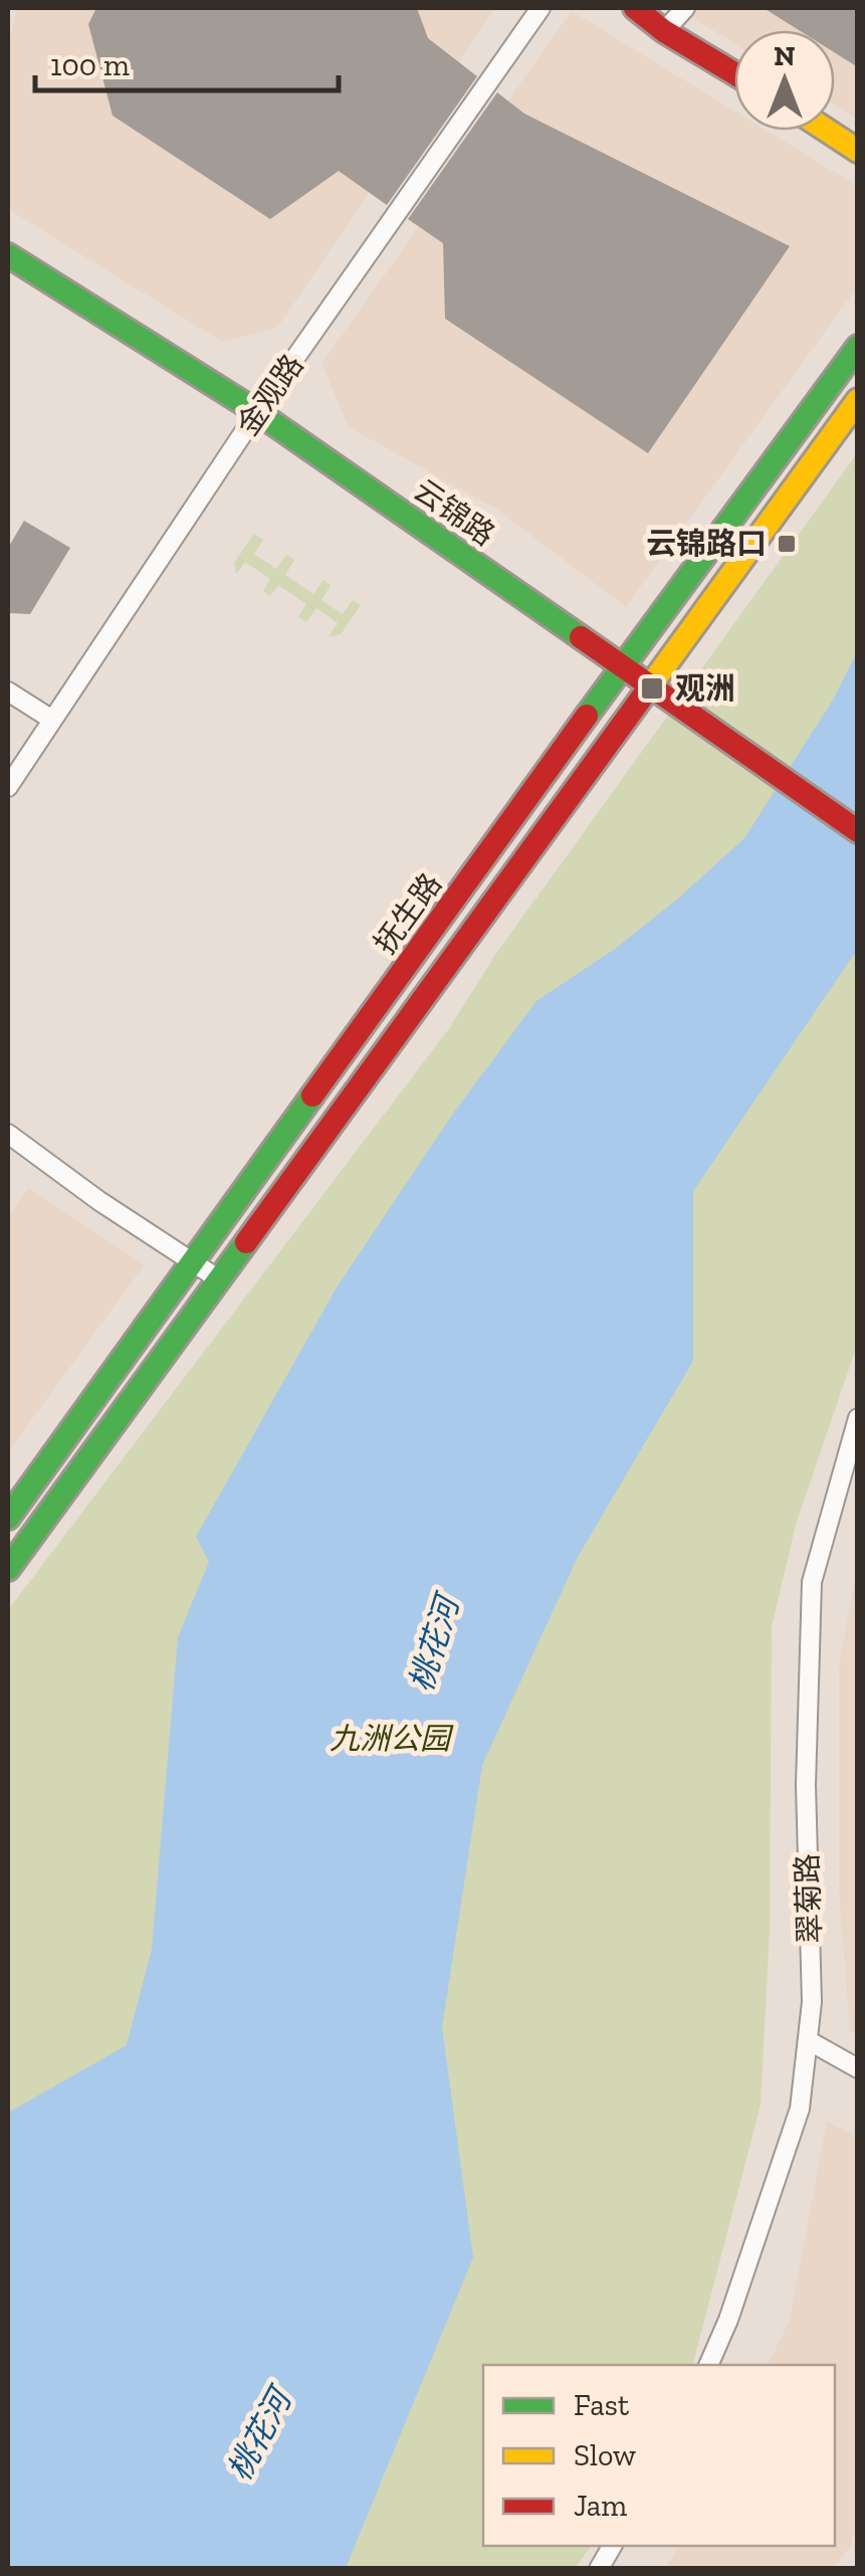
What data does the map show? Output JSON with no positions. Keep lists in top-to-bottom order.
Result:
{
  "streets": {
    "main road": ["云锦路", "抚生路"],
    "street": ["金观路", "翠菊路"]
  },
  "crossings": [
    ["金观路", "云锦路"],
    ["云锦路", "抚生路"]
  ],
  "water": ["桃花河"],
  "parks": ["九洲公园"],
  "places": {
    "transit": ["云锦路口", "观洲"]
  },
  "legend": ["Fast", "Slow", "Jam"],
  "scale_bar": "100 m",
  "north": "top"
}
